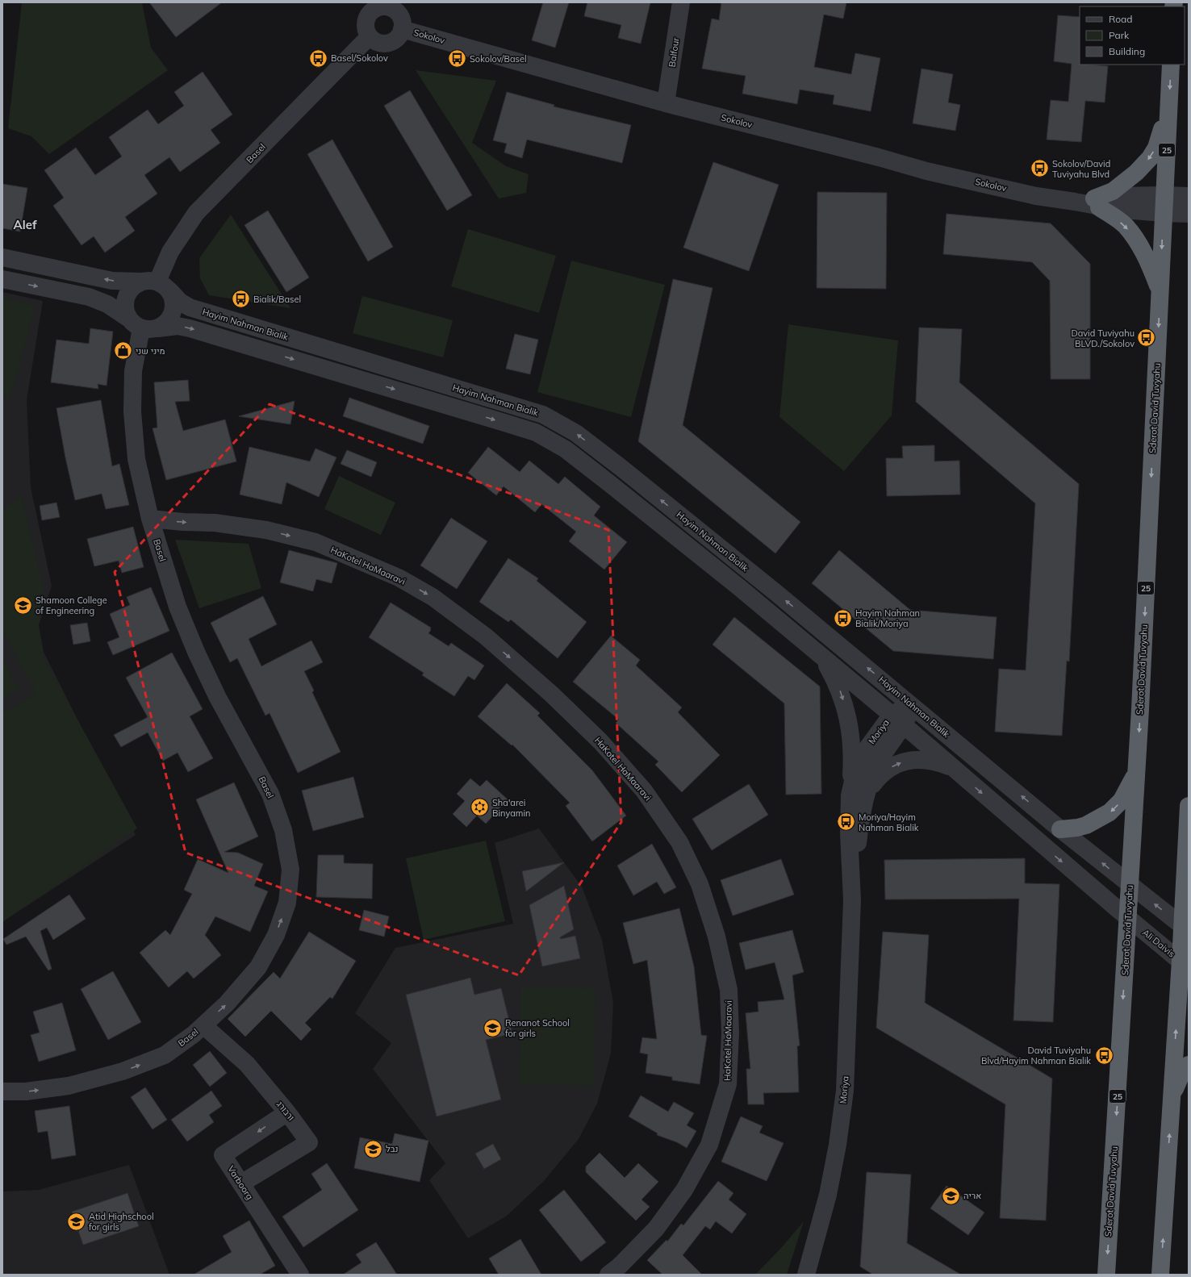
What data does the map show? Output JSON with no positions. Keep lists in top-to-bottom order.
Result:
{
  "streets": {
    "highway": ["25", "Sderot David Tuvyahu"],
    "street": [
      "Sokolov",
      "Balfour",
      "Basel",
      "Hayim Nahman Bialik",
      "HaKotel HaMaaravi",
      "Moriya",
      "Ali Daivis",
      "ורבורג",
      "Varboorg"
    ]
  },
  "crossings": [
    ["Sokolov", "Balfour"],
    ["Sokolov", "Basel"],
    ["Sokolov", "Sderot David Tuvyahu"],
    ["Basel", "Hayim Nahman Bialik"],
    ["Basel", "HaKotel HaMaaravi"],
    ["Basel", "ורבורג"],
    ["Hayim Nahman Bialik", "Sderot David Tuvyahu"],
    ["Hayim Nahman Bialik", "Moriya"],
    ["Sderot David Tuvyahu", "Ali Daivis"],
    ["ורבורג", "Varboorg"]
  ],
  "districts": ["Alef"],
  "places": {
    "bus stop": [
      "Basel/Sokolov",
      "Sokolov/Basel",
      "Sokolov/David Tuviyahu Blvd",
      "Bialik/Basel",
      "David Tuviyahu BLVD./Sokolov",
      "Hayim Nahman Bialik/Moriya",
      "Moriya/Hayim Nahman Bialik",
      "David Tuviyahu Blvd/Hayim Nahman Bialik"
    ],
    "shop": ["מיני שני"],
    "school or university": [
      "Shamoon College of Engineering",
      "Renanot School for girls",
      "נבל",
      "אריה",
      "Atid Highschool for girls"
    ],
    "synagogue": ["Sha'arei Binyamin"]
  },
  "legend": ["Road", "Park", "Building"]
}
